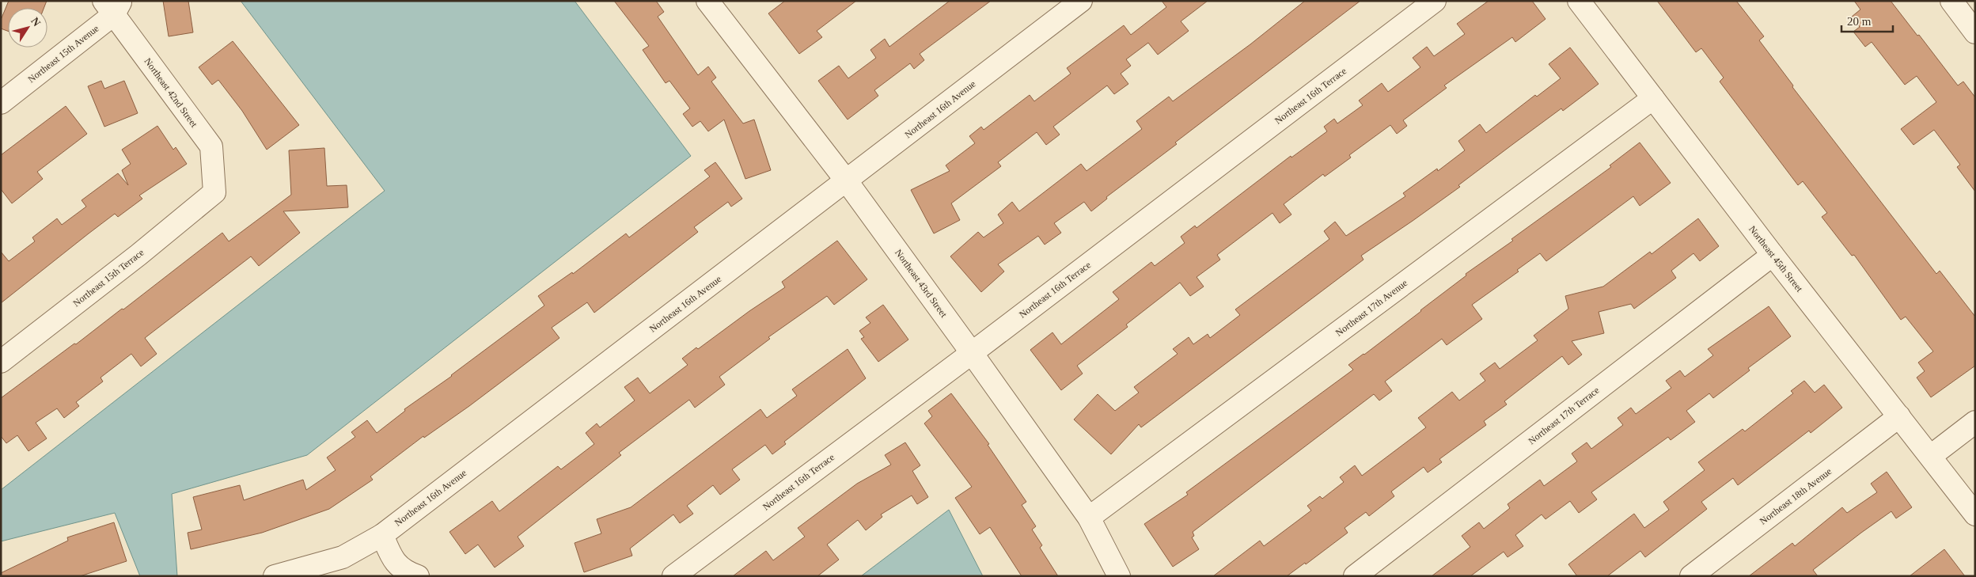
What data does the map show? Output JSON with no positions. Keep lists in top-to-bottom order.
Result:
{
  "streets": {
    "street": [
      "Northeast 15th Avenue",
      "Northeast 42nd Street",
      "Northeast 16th Terrace",
      "Northeast 16th Avenue",
      "Northeast 45th Street",
      "Northeast 15th Terrace",
      "Northeast 43rd Street",
      "Northeast 17th Avenue",
      "Northeast 17th Terrace",
      "Northeast 18th Avenue"
    ]
  },
  "crossings": [
    ["Northeast 15th Avenue", "Northeast 42nd Street"],
    ["Northeast 42nd Street", "Northeast 15th Terrace"],
    ["Northeast 16th Terrace", "Northeast 43rd Street"],
    ["Northeast 16th Avenue", "Northeast 43rd Street"],
    ["Northeast 45th Street", "Northeast 17th Avenue"],
    ["Northeast 45th Street", "Northeast 17th Terrace"],
    ["Northeast 45th Street", "Northeast 18th Avenue"],
    ["Northeast 43rd Street", "Northeast 17th Avenue"]
  ],
  "scale_bar": "20 m",
  "north": "top right"
}
